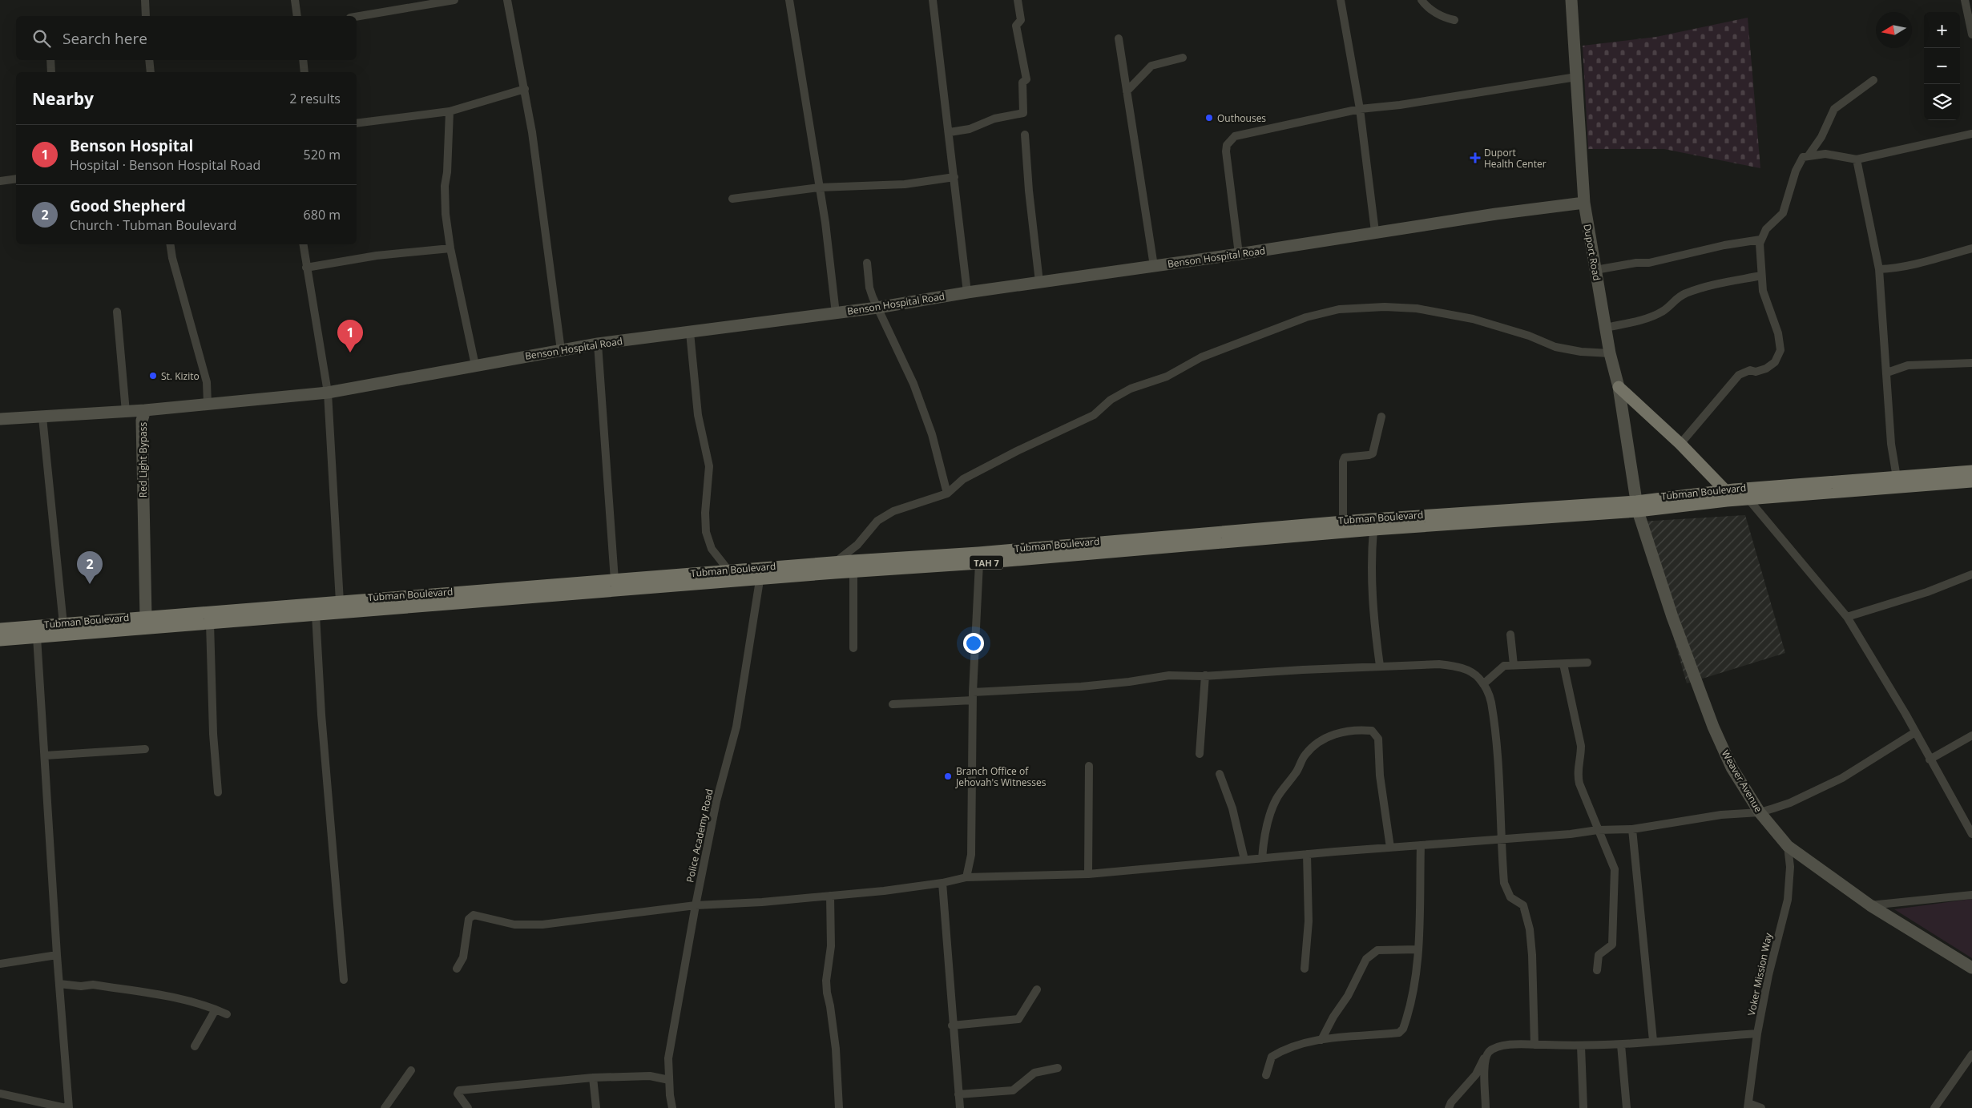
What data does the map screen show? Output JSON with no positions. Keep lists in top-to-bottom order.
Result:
{
  "streets": {
    "highway": ["Tubman Boulevard", "TAH 7"],
    "street": [
      "Duport Road",
      "Benson Hospital Road",
      "Red Light Bypass",
      "Weaver Avenue",
      "Police Academy Road",
      "Voker Mission Way"
    ]
  },
  "crossings": [
    ["Duport Road", "Benson Hospital Road"],
    ["Duport Road", "Tubman Boulevard"],
    ["Duport Road", "Weaver Avenue"],
    ["Benson Hospital Road", "Red Light Bypass"],
    ["Red Light Bypass", "Tubman Boulevard"],
    ["Tubman Boulevard", "Weaver Avenue"],
    ["Tubman Boulevard", "Police Academy Road"],
    ["Weaver Avenue", "Voker Mission Way"]
  ],
  "places": {
    "other": ["Outhouses", "St. Kizito", "Branch Office of Jehovah's Witnesses"],
    "health": ["Duport Health Center"]
  },
  "north": "left",
  "page": {
    "map_buttons": ["+", "−"],
    "search": "Search here",
    "heading": ["Nearby", "2 results"],
    "list": [
      {
        "mark": "1",
        "name": "Benson Hospital",
        "note": "Hospital · Benson Hospital Road",
        "value": "520 m"
      },
      {
        "mark": "2",
        "name": "Good Shepherd",
        "note": "Church · Tubman Boulevard",
        "value": "680 m"
      }
    ],
    "pins": ["1", "2"]
  }
}
